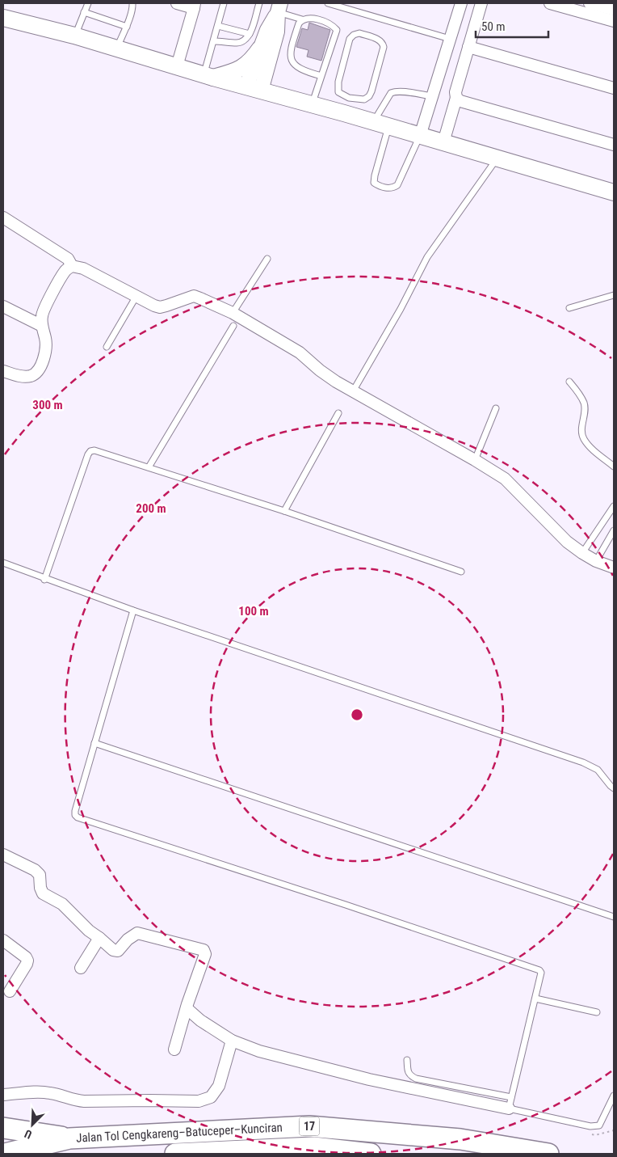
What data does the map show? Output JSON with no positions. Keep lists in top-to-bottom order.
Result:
{
  "streets": {
    "highway": ["17", "Jalan Tol Cengkareng–Batuceper–Kunciran"]
  },
  "scale_bar": "50 m",
  "north": "bottom left",
  "rings": ["300 m", "200 m", "100 m"]
}
